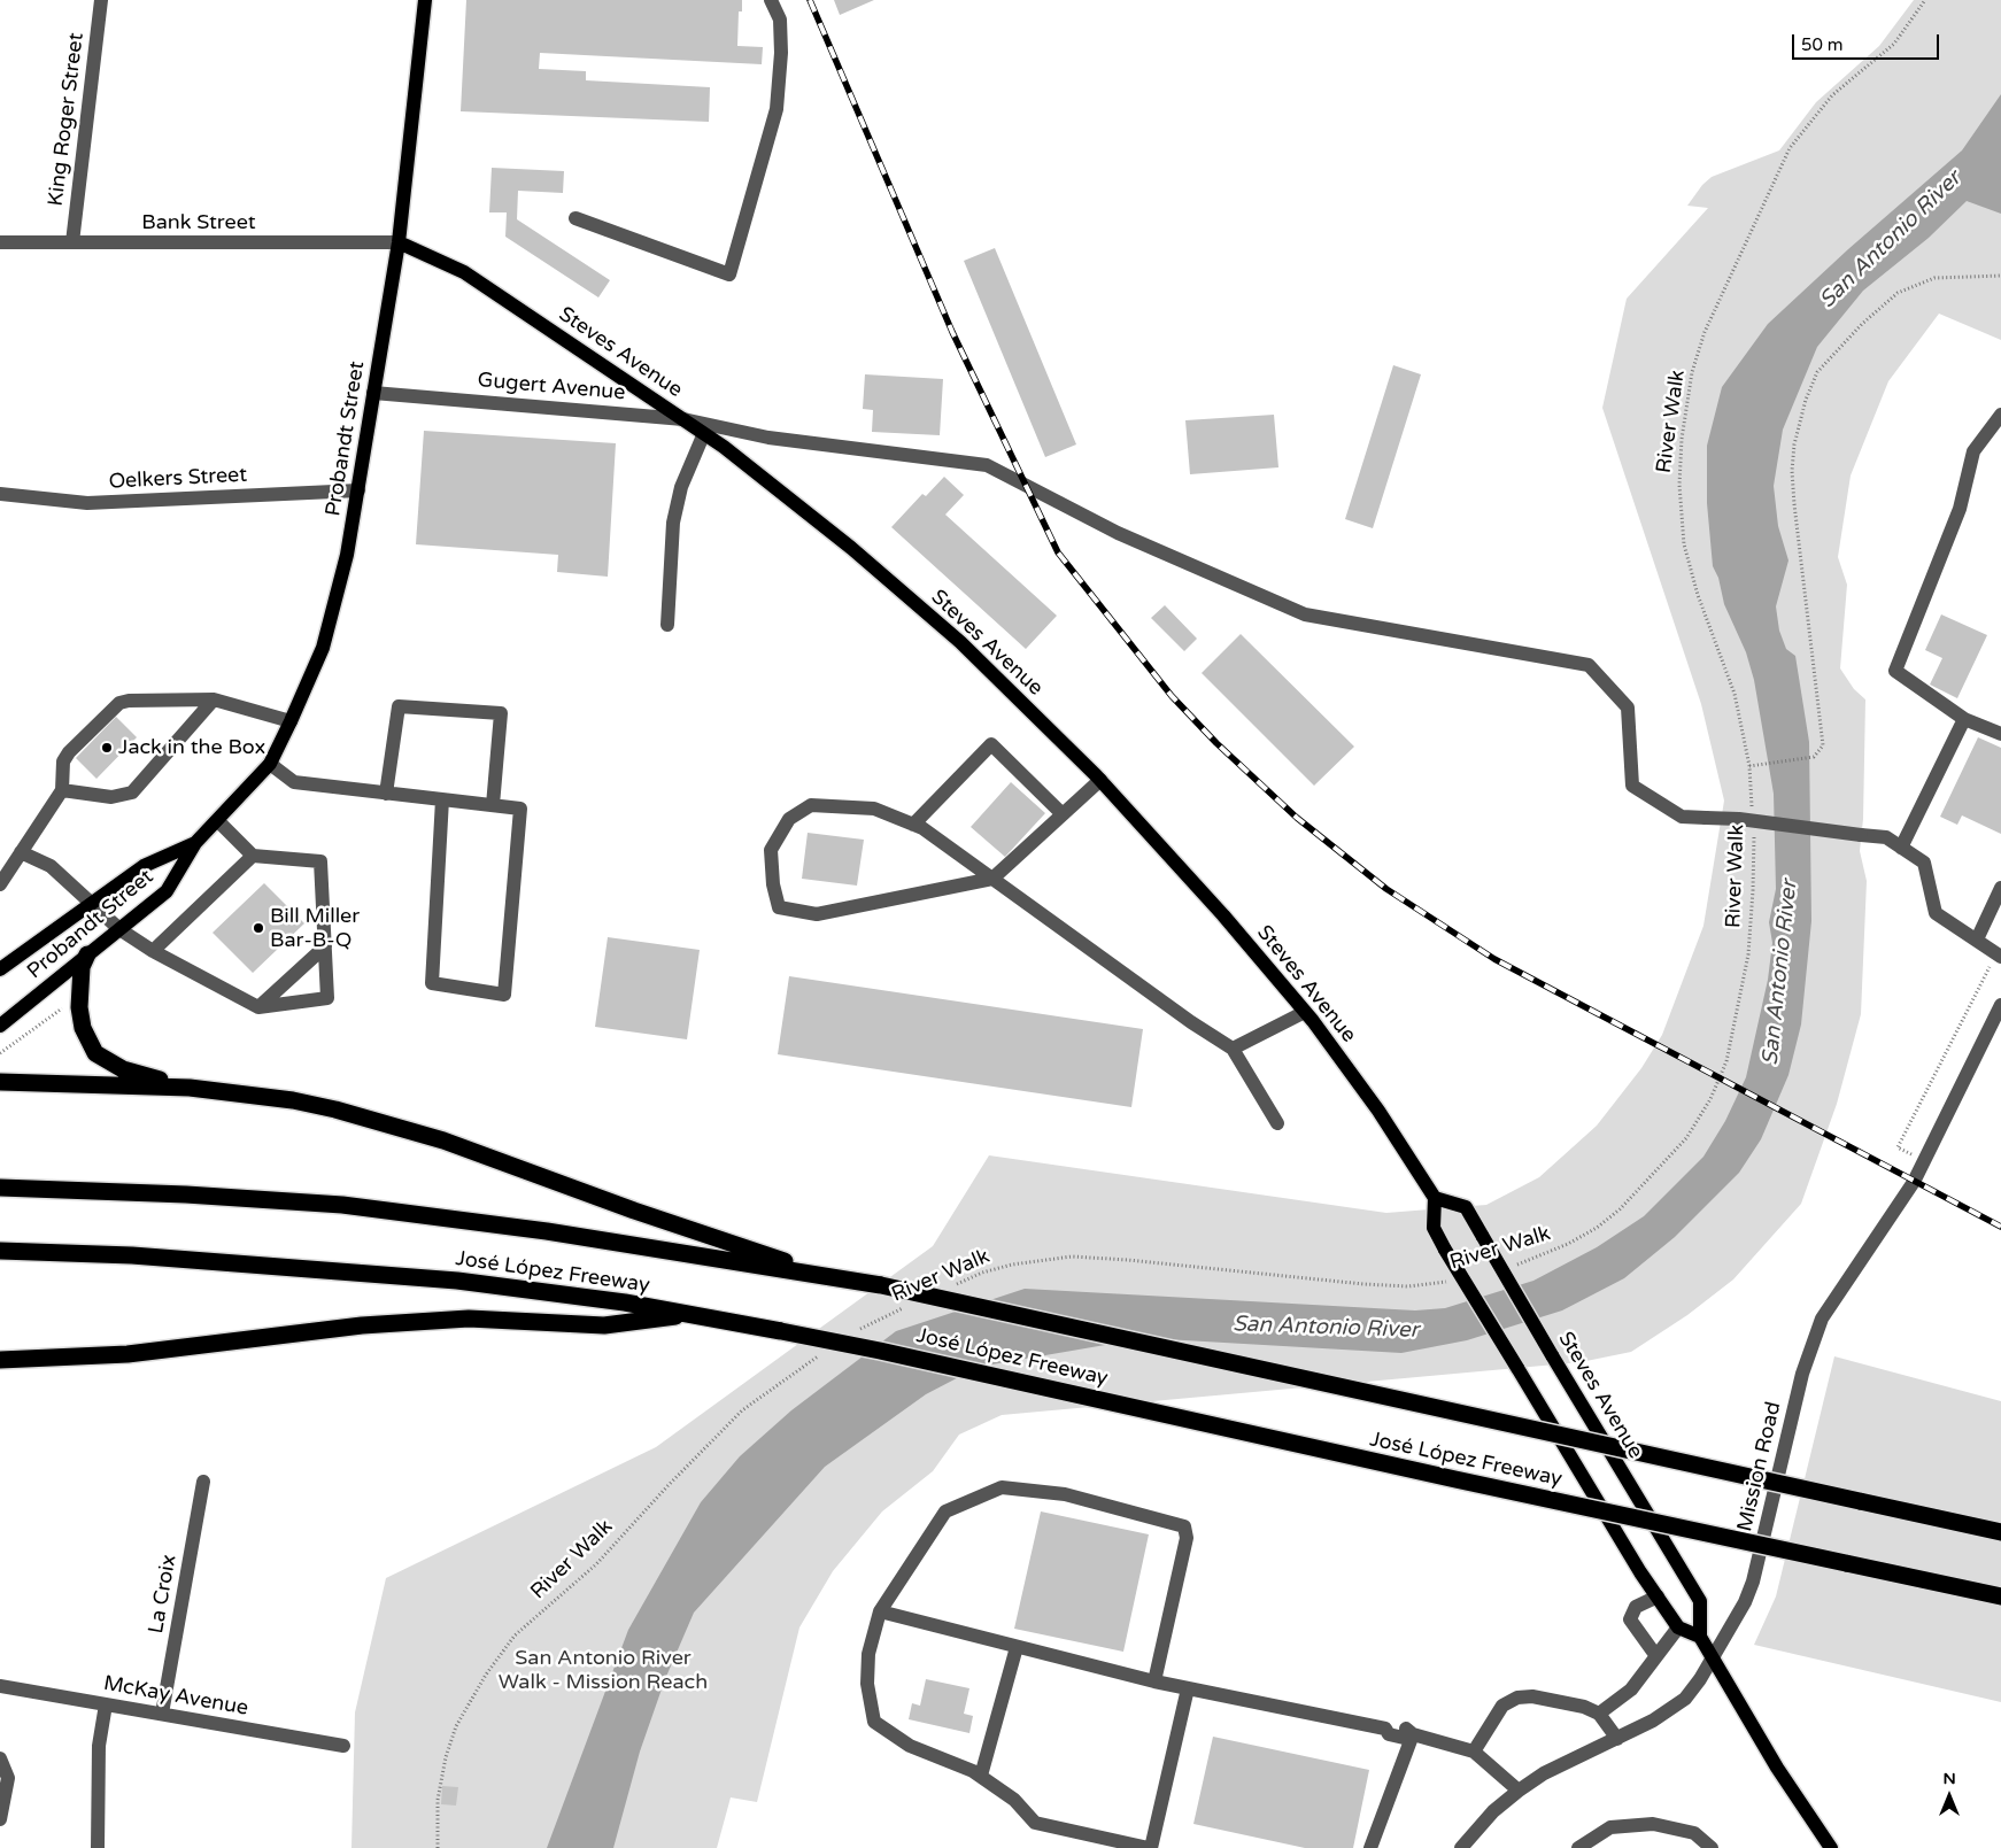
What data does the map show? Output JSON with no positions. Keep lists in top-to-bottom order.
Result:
{
  "streets": {
    "highway": ["José López Freeway"],
    "main road": ["Steves Avenue", "Probandt Street"],
    "street": [
      "King Roger Street",
      "Bank Street",
      "Gugert Avenue",
      "Oelkers Street",
      "Mission Road",
      "La Croix",
      "McKay Avenue"
    ],
    "path": ["River Walk"]
  },
  "crossings": [
    ["King Roger Street", "Bank Street"],
    ["Bank Street", "Steves Avenue"],
    ["Bank Street", "Probandt Street"],
    ["Steves Avenue", "Gugert Avenue"],
    ["Steves Avenue", "Probandt Street"],
    ["Gugert Avenue", "Probandt Street"],
    ["Probandt Street", "Oelkers Street"],
    ["La Croix", "McKay Avenue"]
  ],
  "water": ["San Antonio River"],
  "parks": ["San Antonio River Walk - Mission Reach"],
  "places": ["Jack in the Box", "Bill Miller Bar-B-Q"],
  "scale_bar": "50 m",
  "north": "top"
}
